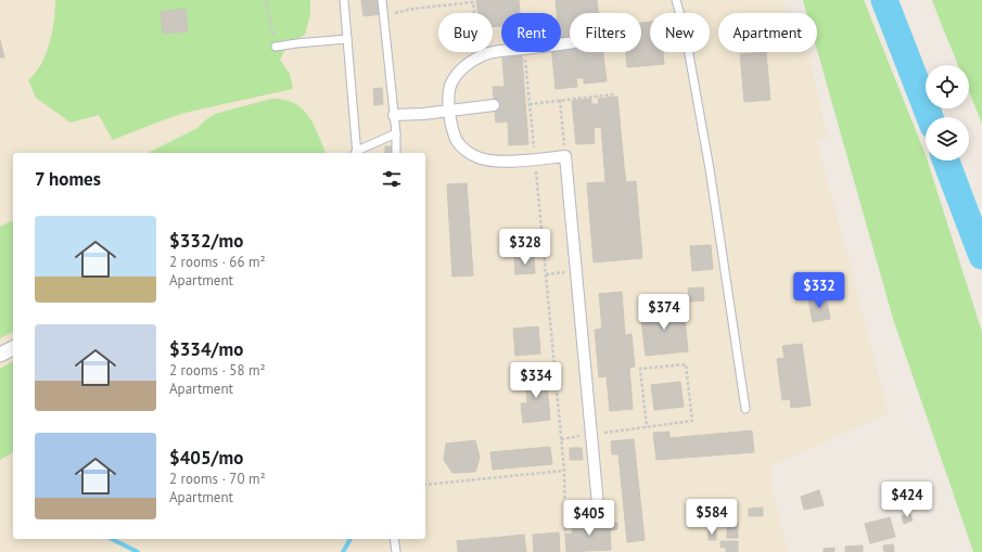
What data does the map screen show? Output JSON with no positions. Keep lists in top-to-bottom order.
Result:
{
  "page": {
    "chip": [
      "Buy",
      "Rent",
      "Filters",
      "New",
      "Apartment"
    ],
    "heading": "7 homes",
    "list": [
      {
        "name": "$332/mo",
        "note": "2 rooms · 66 m² · Apartment"
      },
      {
        "name": "$334/mo",
        "note": "2 rooms · 58 m² · Apartment"
      },
      {
        "name": "$405/mo",
        "note": "2 rooms · 70 m² · Apartment"
      }
    ],
    "price": [
      "$328",
      "$332",
      "$374",
      "$334",
      "$424",
      "$584",
      "$405"
    ]
  }
}
